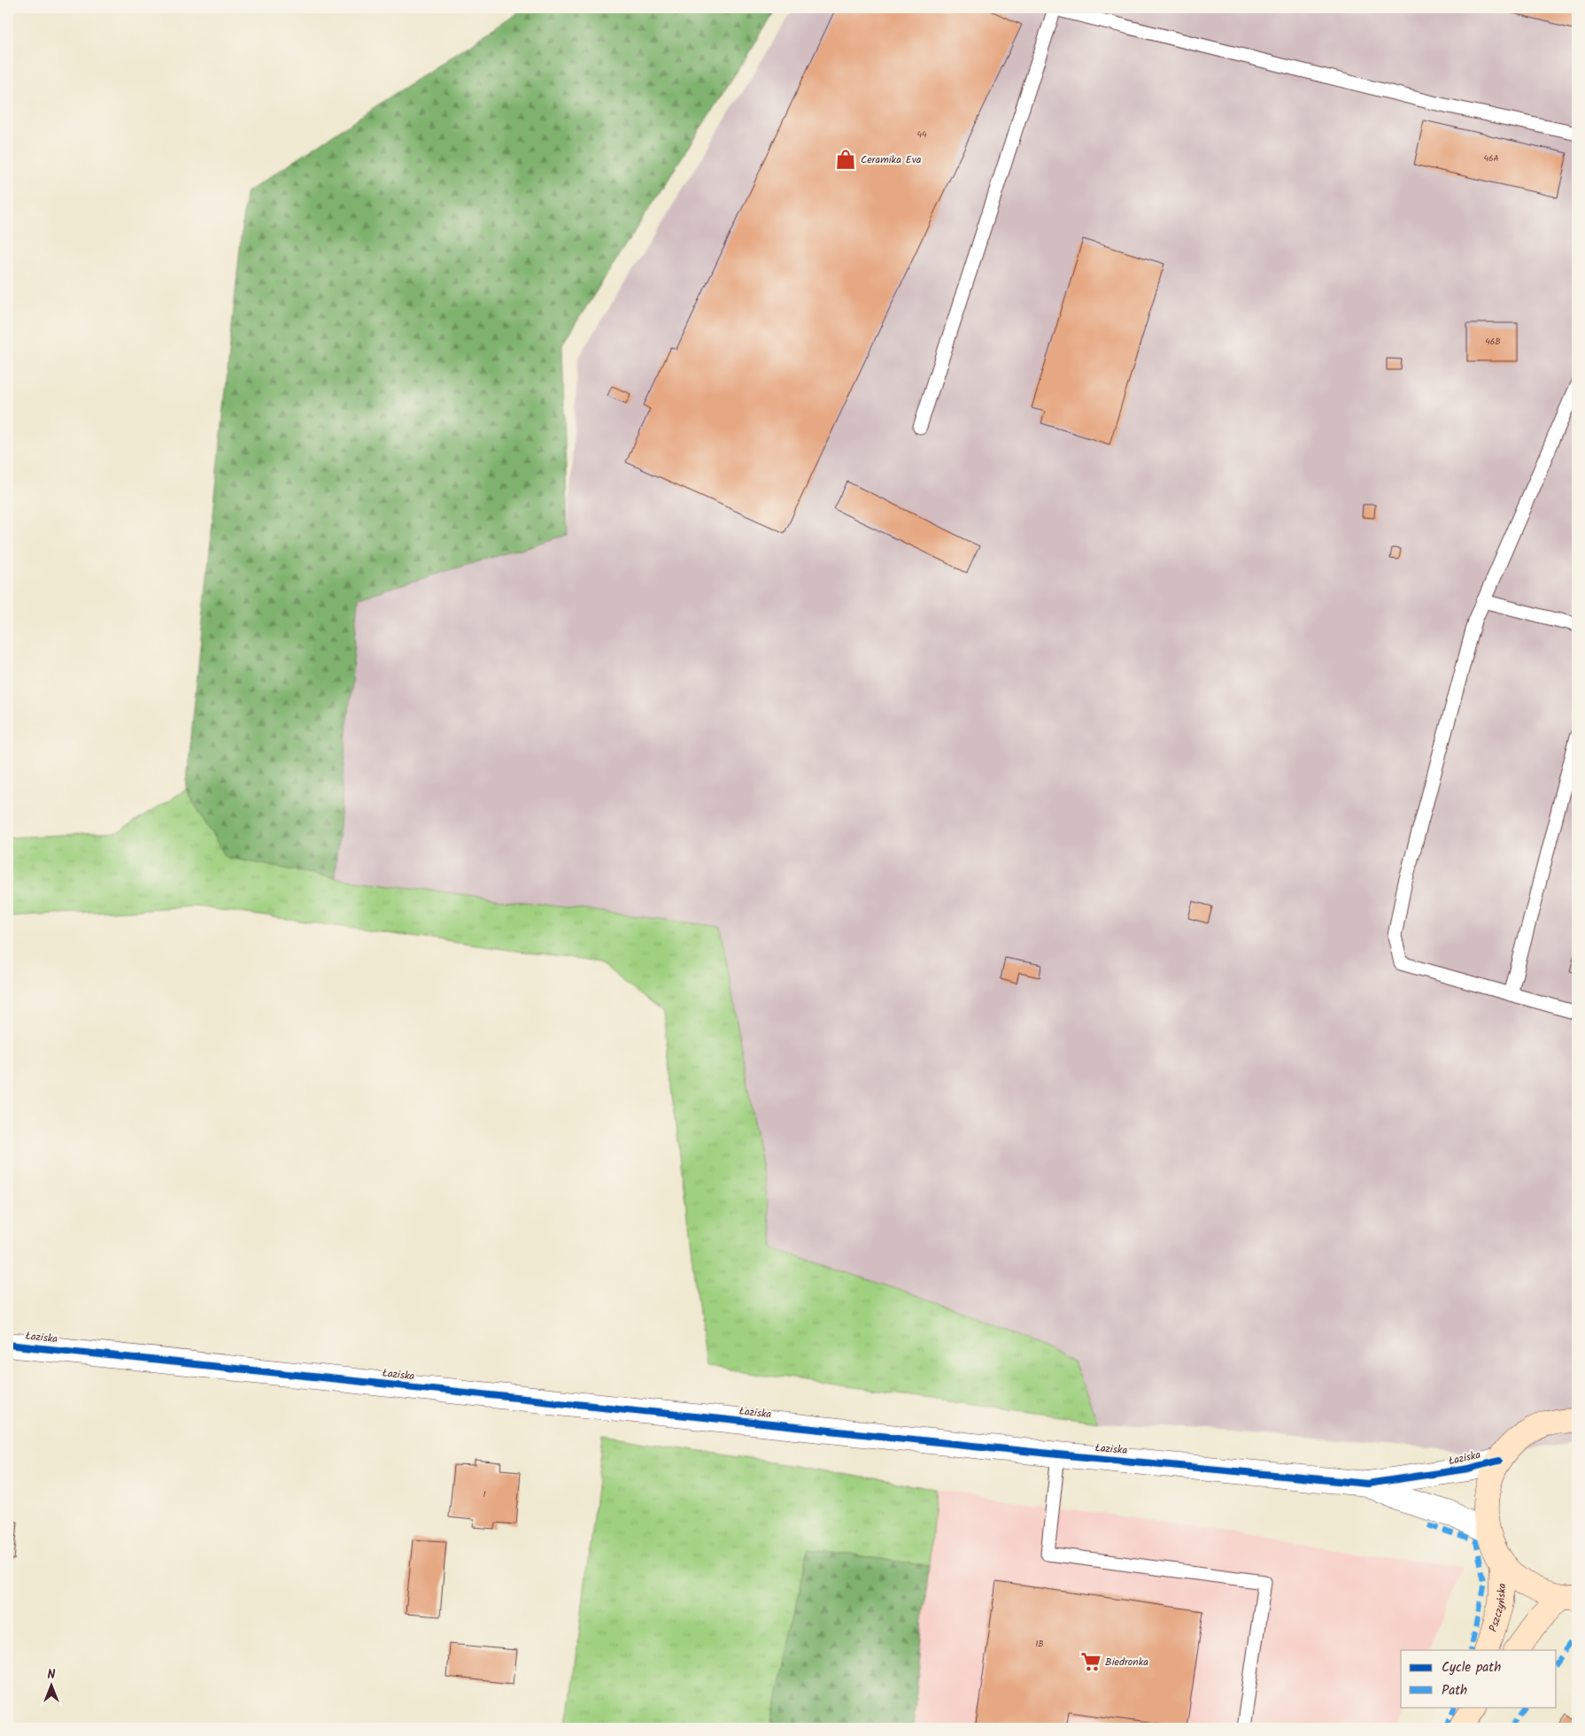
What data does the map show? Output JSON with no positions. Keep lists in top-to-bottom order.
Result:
{
  "streets": {
    "main road": ["Pszczyńska"],
    "street": ["Łaziska"]
  },
  "places": {
    "shop": ["Ceramika Eva"],
    "supermarket": ["Biedronka"]
  },
  "house_numbers": [
    "44",
    "46A",
    "46B",
    "1",
    "1B"
  ],
  "legend": ["Cycle path", "Path"],
  "north": "top"
}
